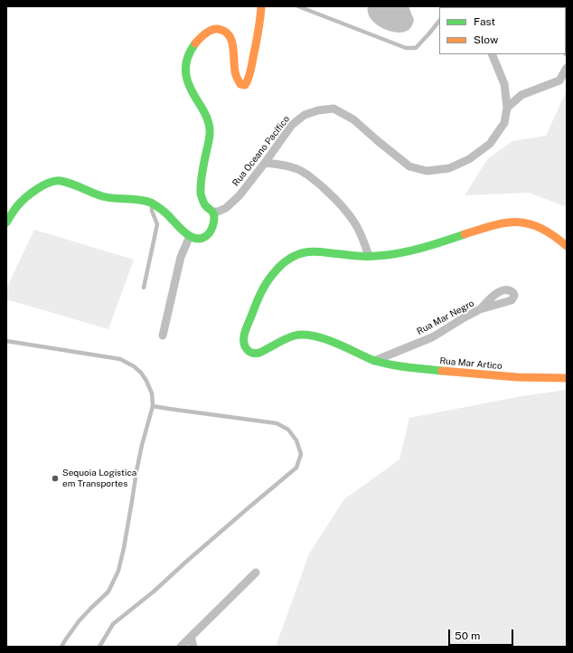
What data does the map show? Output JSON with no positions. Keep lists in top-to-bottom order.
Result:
{
  "streets": {
    "street": ["Rua Oceano Pacífico", "Rua Mar Negro", "Rua Mar Artico"]
  },
  "crossings": [
    ["Rua Mar Negro", "Rua Mar Artico"]
  ],
  "places": ["Sequoia Logistica em Transportes"],
  "legend": ["Fast", "Slow"],
  "scale_bar": "50 m"
}
